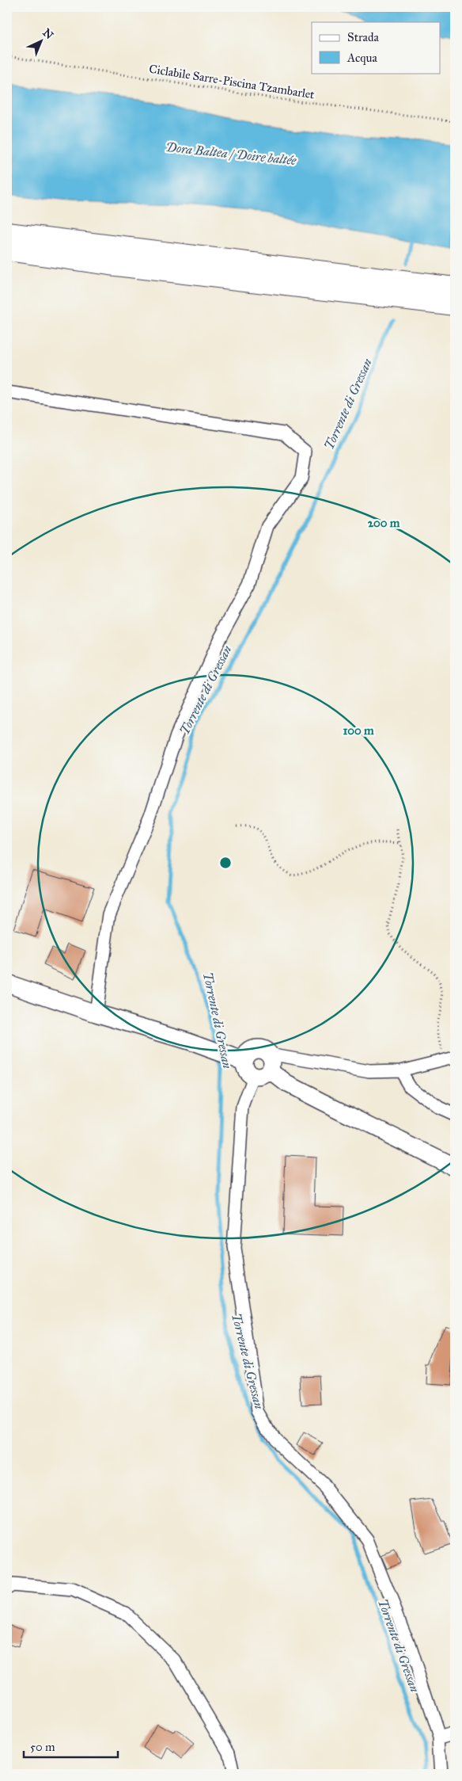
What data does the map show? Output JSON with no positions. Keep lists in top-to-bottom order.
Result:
{
  "streets": {
    "path": ["Ciclabile Sarre-Piscina Tzambarlet"]
  },
  "water": ["Dora Baltea / Doire baltée", "Torrente di Gressan"],
  "legend": ["Strada", "Acqua"],
  "scale_bar": "50 m",
  "north": "top right",
  "rings": ["200 m", "100 m"]
}
